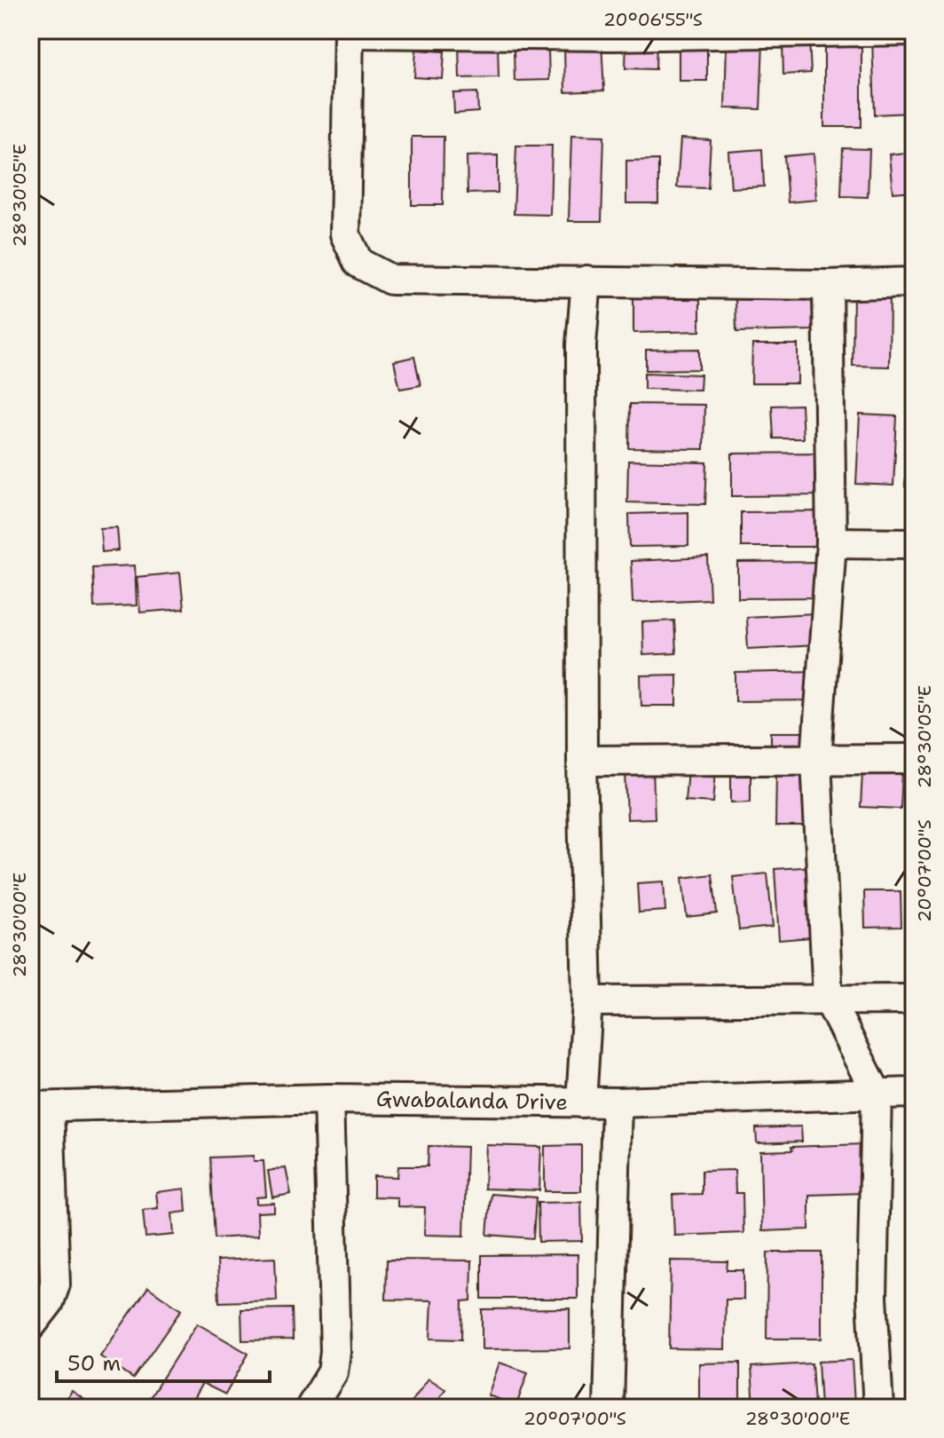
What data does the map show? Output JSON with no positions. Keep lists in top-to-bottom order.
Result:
{
  "streets": {
    "street": ["Gwabalanda Drive"]
  },
  "scale_bar": "50 m",
  "coordinates": [
    "20°06'55\"S",
    "28°30'05\"E",
    "20°07'00\"S",
    "28°30'00\"E"
  ]
}
